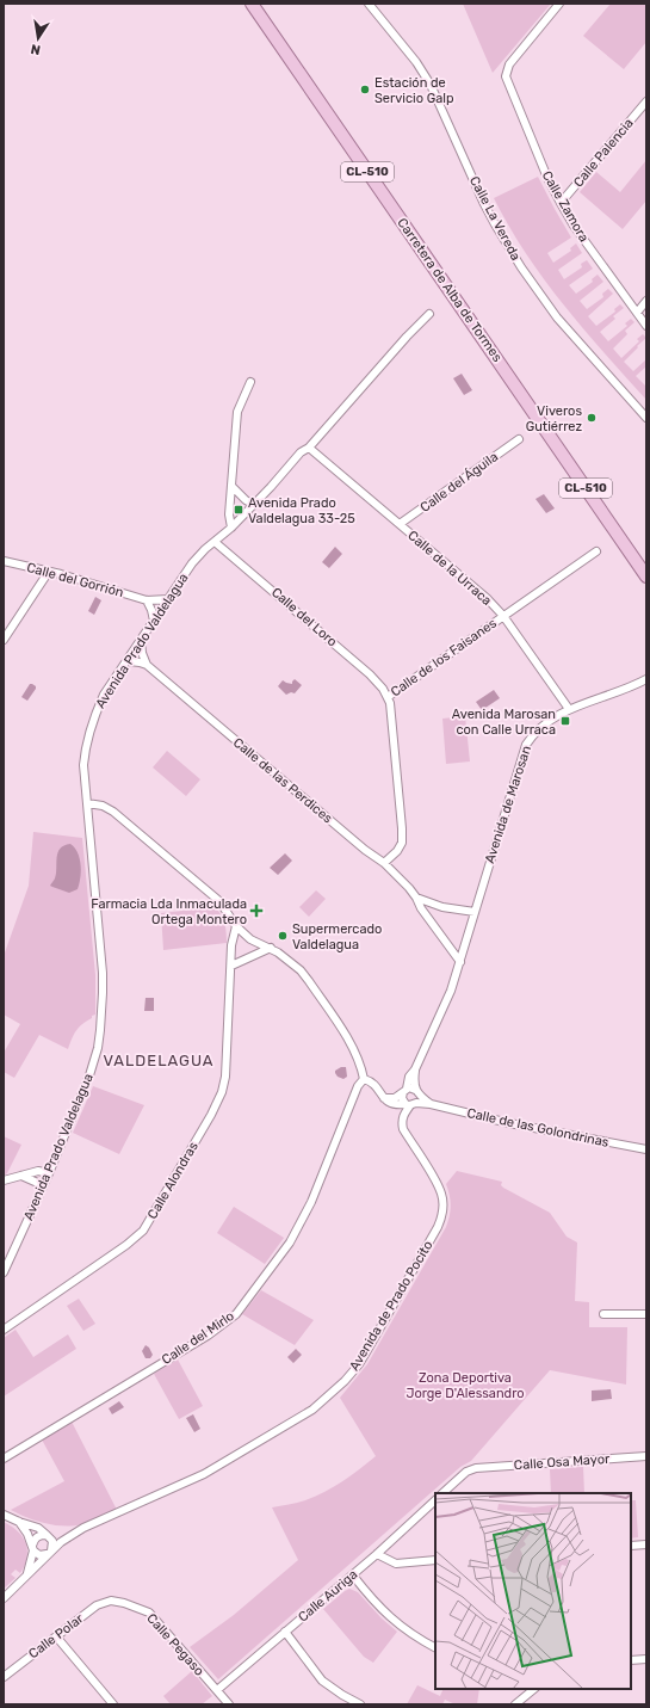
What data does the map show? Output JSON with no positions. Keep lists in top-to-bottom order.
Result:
{
  "streets": {
    "main road": ["CL-510", "Carretera de Alba de Tormes"],
    "street": [
      "Calle Palencia",
      "Calle Zamora",
      "Calle La Vereda",
      "Calle del Águila",
      "Calle de la Urraca",
      "Calle del Gorrión",
      "Calle del Loro",
      "Avenida Prado Valdelagua",
      "Calle de los Faisanes",
      "Calle de las Perdices",
      "Avenida de Marosan",
      "Calle de las Golondrinas",
      "Calle Alondras",
      "Avenida de Prado Pocito",
      "Calle del Mirlo",
      "Calle Osa Mayor",
      "Calle Auriga",
      "Calle Polar",
      "Calle Pegaso"
    ]
  },
  "crossings": [
    ["Calle Palencia", "Calle Zamora"],
    ["Calle del Águila", "Calle de la Urraca"],
    ["Calle de la Urraca", "Avenida Prado Valdelagua"],
    ["Calle de la Urraca", "Calle de los Faisanes"],
    ["Calle de la Urraca", "Avenida de Marosan"],
    ["Calle del Gorrión", "Avenida Prado Valdelagua"],
    ["Calle del Loro", "Avenida Prado Valdelagua"],
    ["Calle del Loro", "Calle de los Faisanes"],
    ["Avenida Prado Valdelagua", "Calle de las Perdices"],
    ["Calle de los Faisanes", "Calle de las Perdices"],
    ["Calle de las Perdices", "Avenida de Marosan"],
    ["Calle de las Perdices", "Avenida de Prado Pocito"],
    ["Avenida de Marosan", "Avenida de Prado Pocito"],
    ["Calle de las Golondrinas", "Avenida de Prado Pocito"],
    ["Calle Auriga", "Calle Pegaso"],
    ["Calle Polar", "Calle Pegaso"]
  ],
  "districts": ["VALDELAGUA"],
  "parks": ["Zona Deportiva Jorge D'Alessandro"],
  "places": {
    "other": ["Estación de Servicio Galp", "Viveros Gutiérrez", "Supermercado Valdelagua"],
    "transit": ["Avenida Prado Valdelagua 33-25", "Avenida Marosan con Calle Urraca"],
    "health": ["Farmacia Lda Inmaculada Ortega Montero"]
  },
  "north": "bottom"
}
